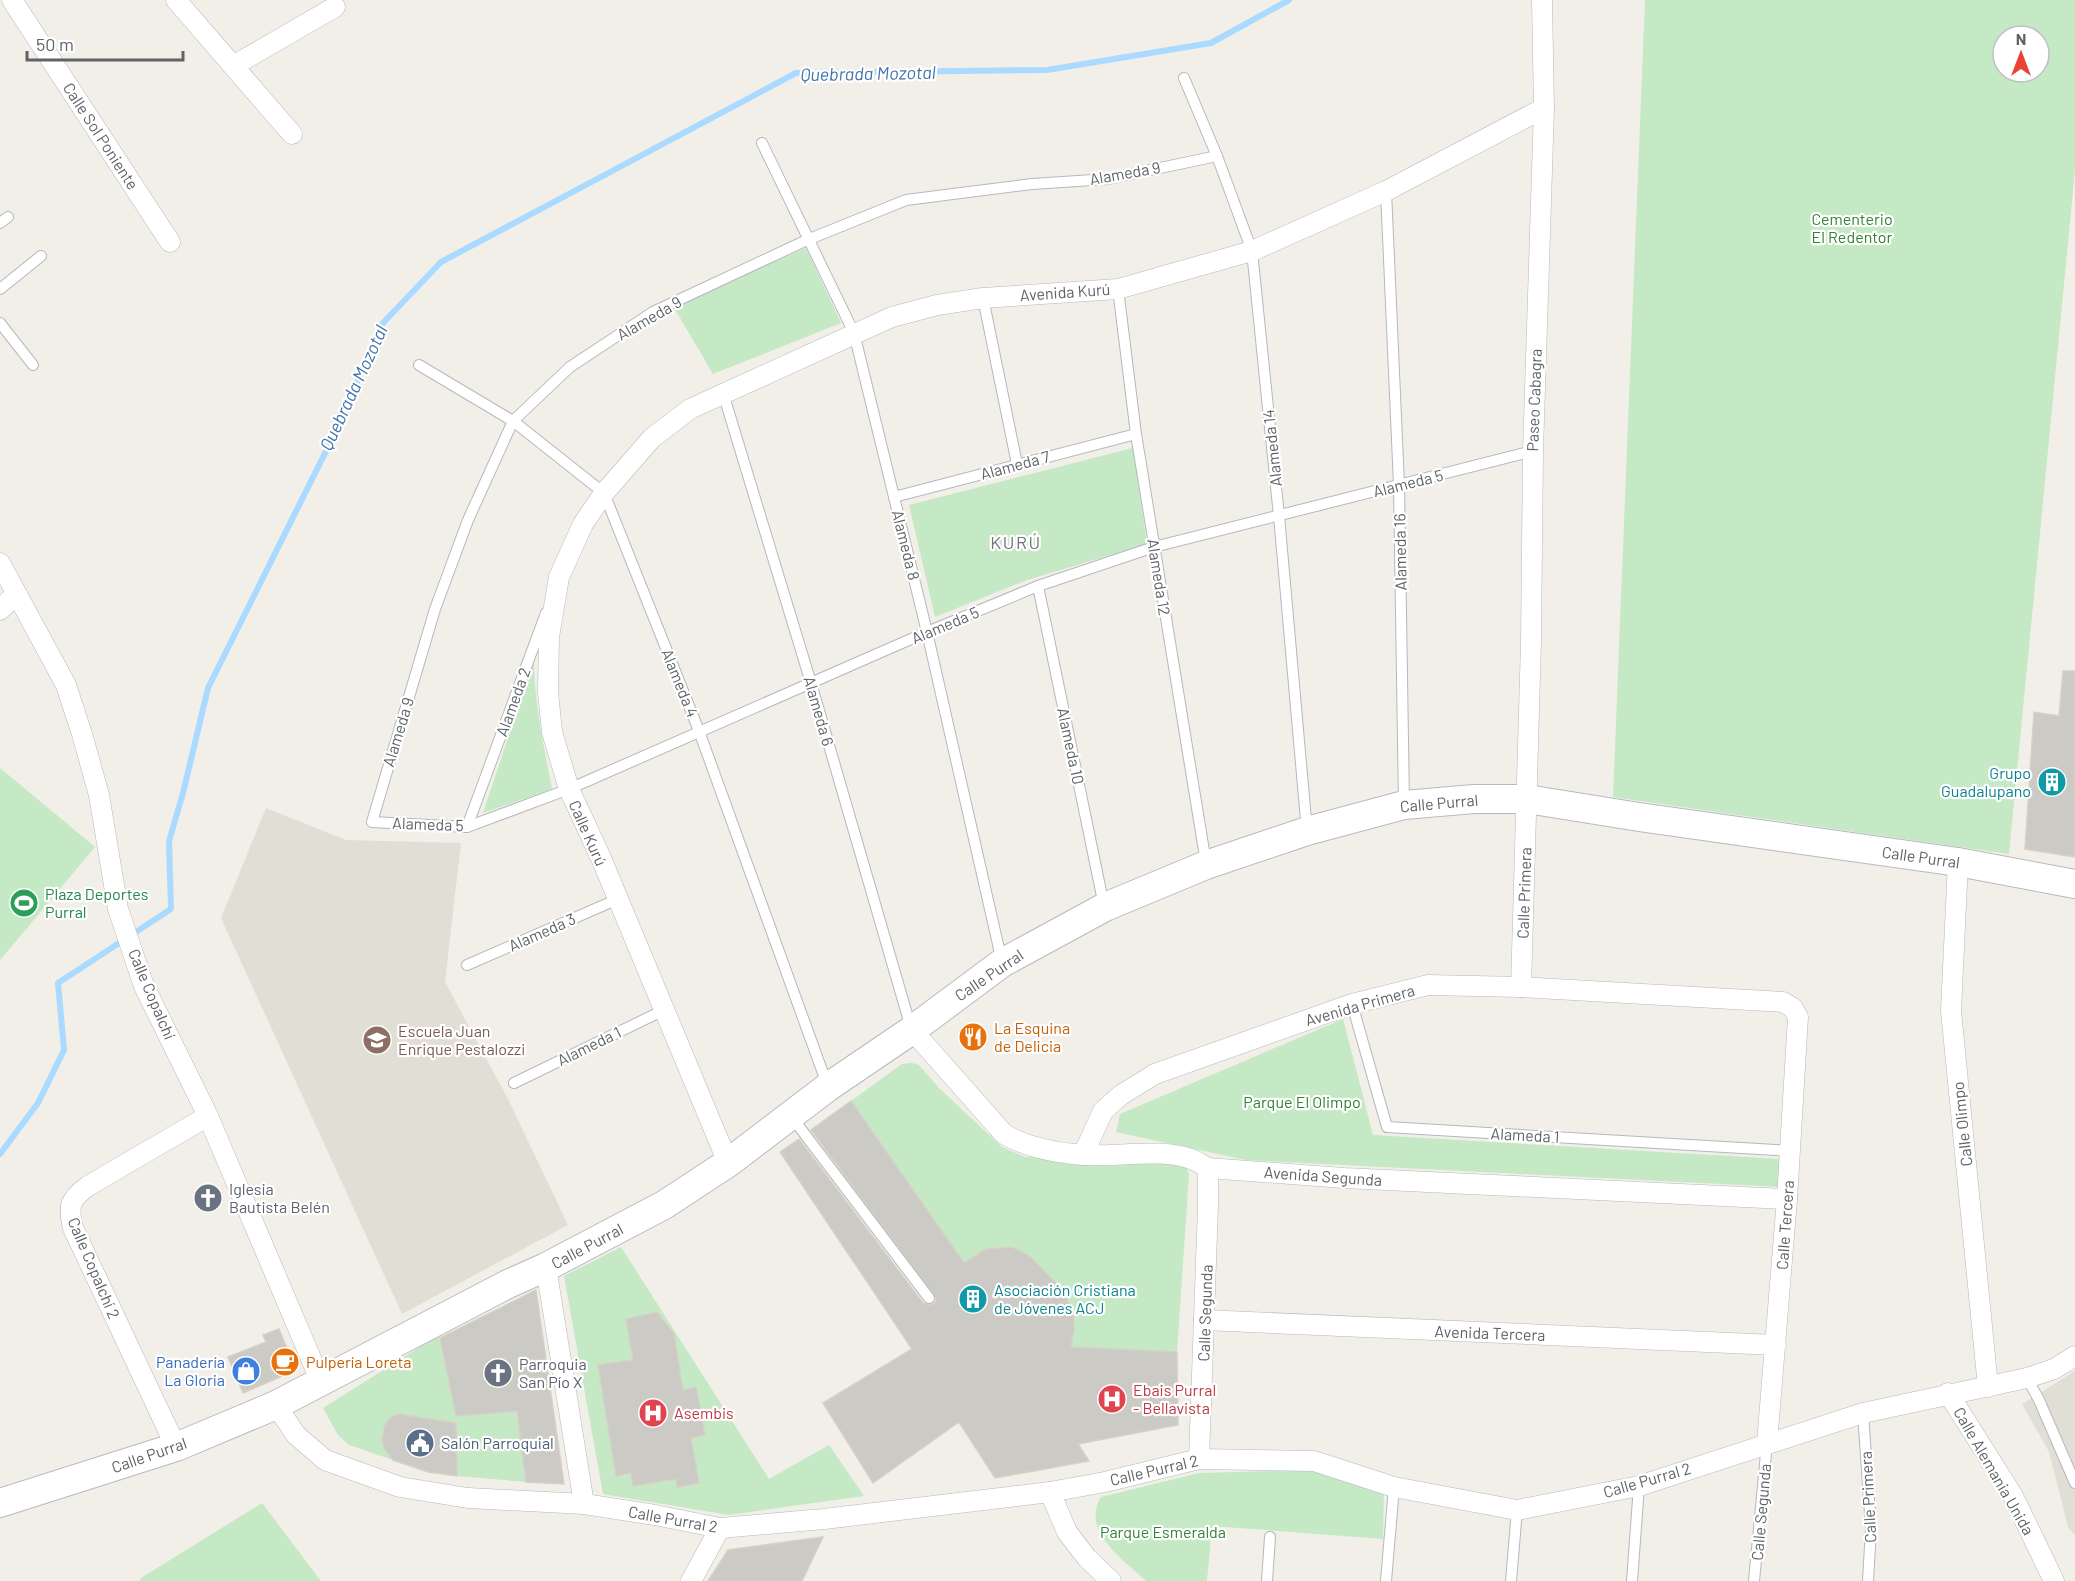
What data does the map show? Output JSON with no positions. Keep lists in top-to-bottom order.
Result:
{
  "streets": {
    "street": [
      "Calle Sol Poniente",
      "Avenida Kurú",
      "Paseo Cabagra",
      "Calle Purral",
      "Calle Kurú",
      "Calle Primera",
      "Calle Copalchí",
      "Avenida Primera",
      "Calle Olimpo",
      "Avenida Segunda",
      "Calle Tercera",
      "Calle Copalchí 2",
      "Calle Segunda",
      "Avenida Tercera",
      "Calle Purral 2",
      "Calle Alemania Unida"
    ],
    "lane": [
      "Alameda 9",
      "Alameda 14",
      "Alameda 7",
      "Alameda 5",
      "Alameda 8",
      "Alameda 16",
      "Alameda 12",
      "Alameda 4",
      "Alameda 2",
      "Alameda 6",
      "Alameda 10",
      "Alameda 3",
      "Alameda 1"
    ]
  },
  "crossings": [
    ["Alameda 9", "Alameda 14"],
    ["Alameda 9", "Alameda 5"],
    ["Alameda 9", "Alameda 8"],
    ["Alameda 9", "Alameda 4"],
    ["Avenida Kurú", "Paseo Cabagra"],
    ["Avenida Kurú", "Alameda 14"],
    ["Avenida Kurú", "Alameda 8"],
    ["Avenida Kurú", "Alameda 16"],
    ["Avenida Kurú", "Alameda 12"],
    ["Avenida Kurú", "Alameda 4"],
    ["Avenida Kurú", "Alameda 6"],
    ["Avenida Kurú", "Calle Kurú"],
    ["Paseo Cabagra", "Alameda 5"],
    ["Paseo Cabagra", "Calle Purral"],
    ["Paseo Cabagra", "Calle Primera"],
    ["Alameda 14", "Alameda 5"],
    ["Alameda 14", "Calle Purral"],
    ["Alameda 7", "Alameda 8"],
    ["Alameda 7", "Alameda 12"],
    ["Alameda 5", "Alameda 8"],
    ["Alameda 5", "Alameda 16"],
    ["Alameda 5", "Alameda 12"],
    ["Alameda 5", "Alameda 4"],
    ["Alameda 5", "Alameda 2"],
    ["Alameda 5", "Alameda 6"],
    ["Alameda 5", "Alameda 10"],
    ["Alameda 5", "Calle Kurú"],
    ["Alameda 8", "Calle Purral"],
    ["Alameda 16", "Calle Purral"],
    ["Alameda 12", "Calle Purral"],
    ["Alameda 4", "Calle Purral"],
    ["Alameda 4", "Calle Kurú"],
    ["Alameda 2", "Calle Kurú"],
    ["Alameda 6", "Calle Purral"],
    ["Alameda 6", "Avenida Segunda"],
    ["Alameda 10", "Calle Purral"],
    ["Calle Purral", "Calle Kurú"],
    ["Calle Purral", "Calle Primera"],
    ["Calle Purral", "Calle Copalchí"],
    ["Calle Purral", "Calle Olimpo"],
    ["Calle Purral", "Avenida Segunda"],
    ["Calle Purral", "Calle Copalchí 2"],
    ["Calle Purral", "Calle Purral 2"],
    ["Calle Kurú", "Alameda 3"],
    ["Calle Kurú", "Alameda 1"],
    ["Calle Primera", "Avenida Primera"],
    ["Calle Primera", "Calle Purral 2"],
    ["Calle Copalchí", "Calle Copalchí 2"],
    ["Avenida Primera", "Alameda 1"],
    ["Avenida Primera", "Avenida Segunda"],
    ["Avenida Primera", "Calle Tercera"],
    ["Alameda 1", "Calle Tercera"],
    ["Calle Olimpo", "Calle Purral 2"],
    ["Avenida Segunda", "Calle Tercera"],
    ["Avenida Segunda", "Calle Segunda"],
    ["Calle Tercera", "Calle Segunda"],
    ["Calle Tercera", "Avenida Tercera"],
    ["Calle Tercera", "Calle Purral 2"],
    ["Calle Segunda", "Avenida Tercera"],
    ["Calle Segunda", "Calle Purral 2"],
    ["Calle Purral 2", "Calle Alemania Unida"]
  ],
  "districts": ["KURÚ"],
  "water": ["Quebrada Mozotal"],
  "parks": ["Cementerio El Redentor", "Parque El Olimpo", "Parque Esmeralda"],
  "places": {
    "building": ["Grupo Guadalupano", "Asociación Cristiana de Jóvenes ACJ"],
    "sports": ["Plaza Deportes Purral"],
    "restaurant": ["La Esquina de Delicia"],
    "school or university": ["Escuela Juan Enrique Pestalozzi"],
    "church": ["Iglesia Bautista Belén", "Parroquia San Pío X"],
    "cafe": ["Pulpería Loreta"],
    "shop": ["Panadería La Gloria"],
    "hospital": ["Ebais Purral - Bellavista", "Asembis"],
    "public building": ["Salón Parroquial"]
  },
  "scale_bar": "50 m",
  "north": "top"
}
